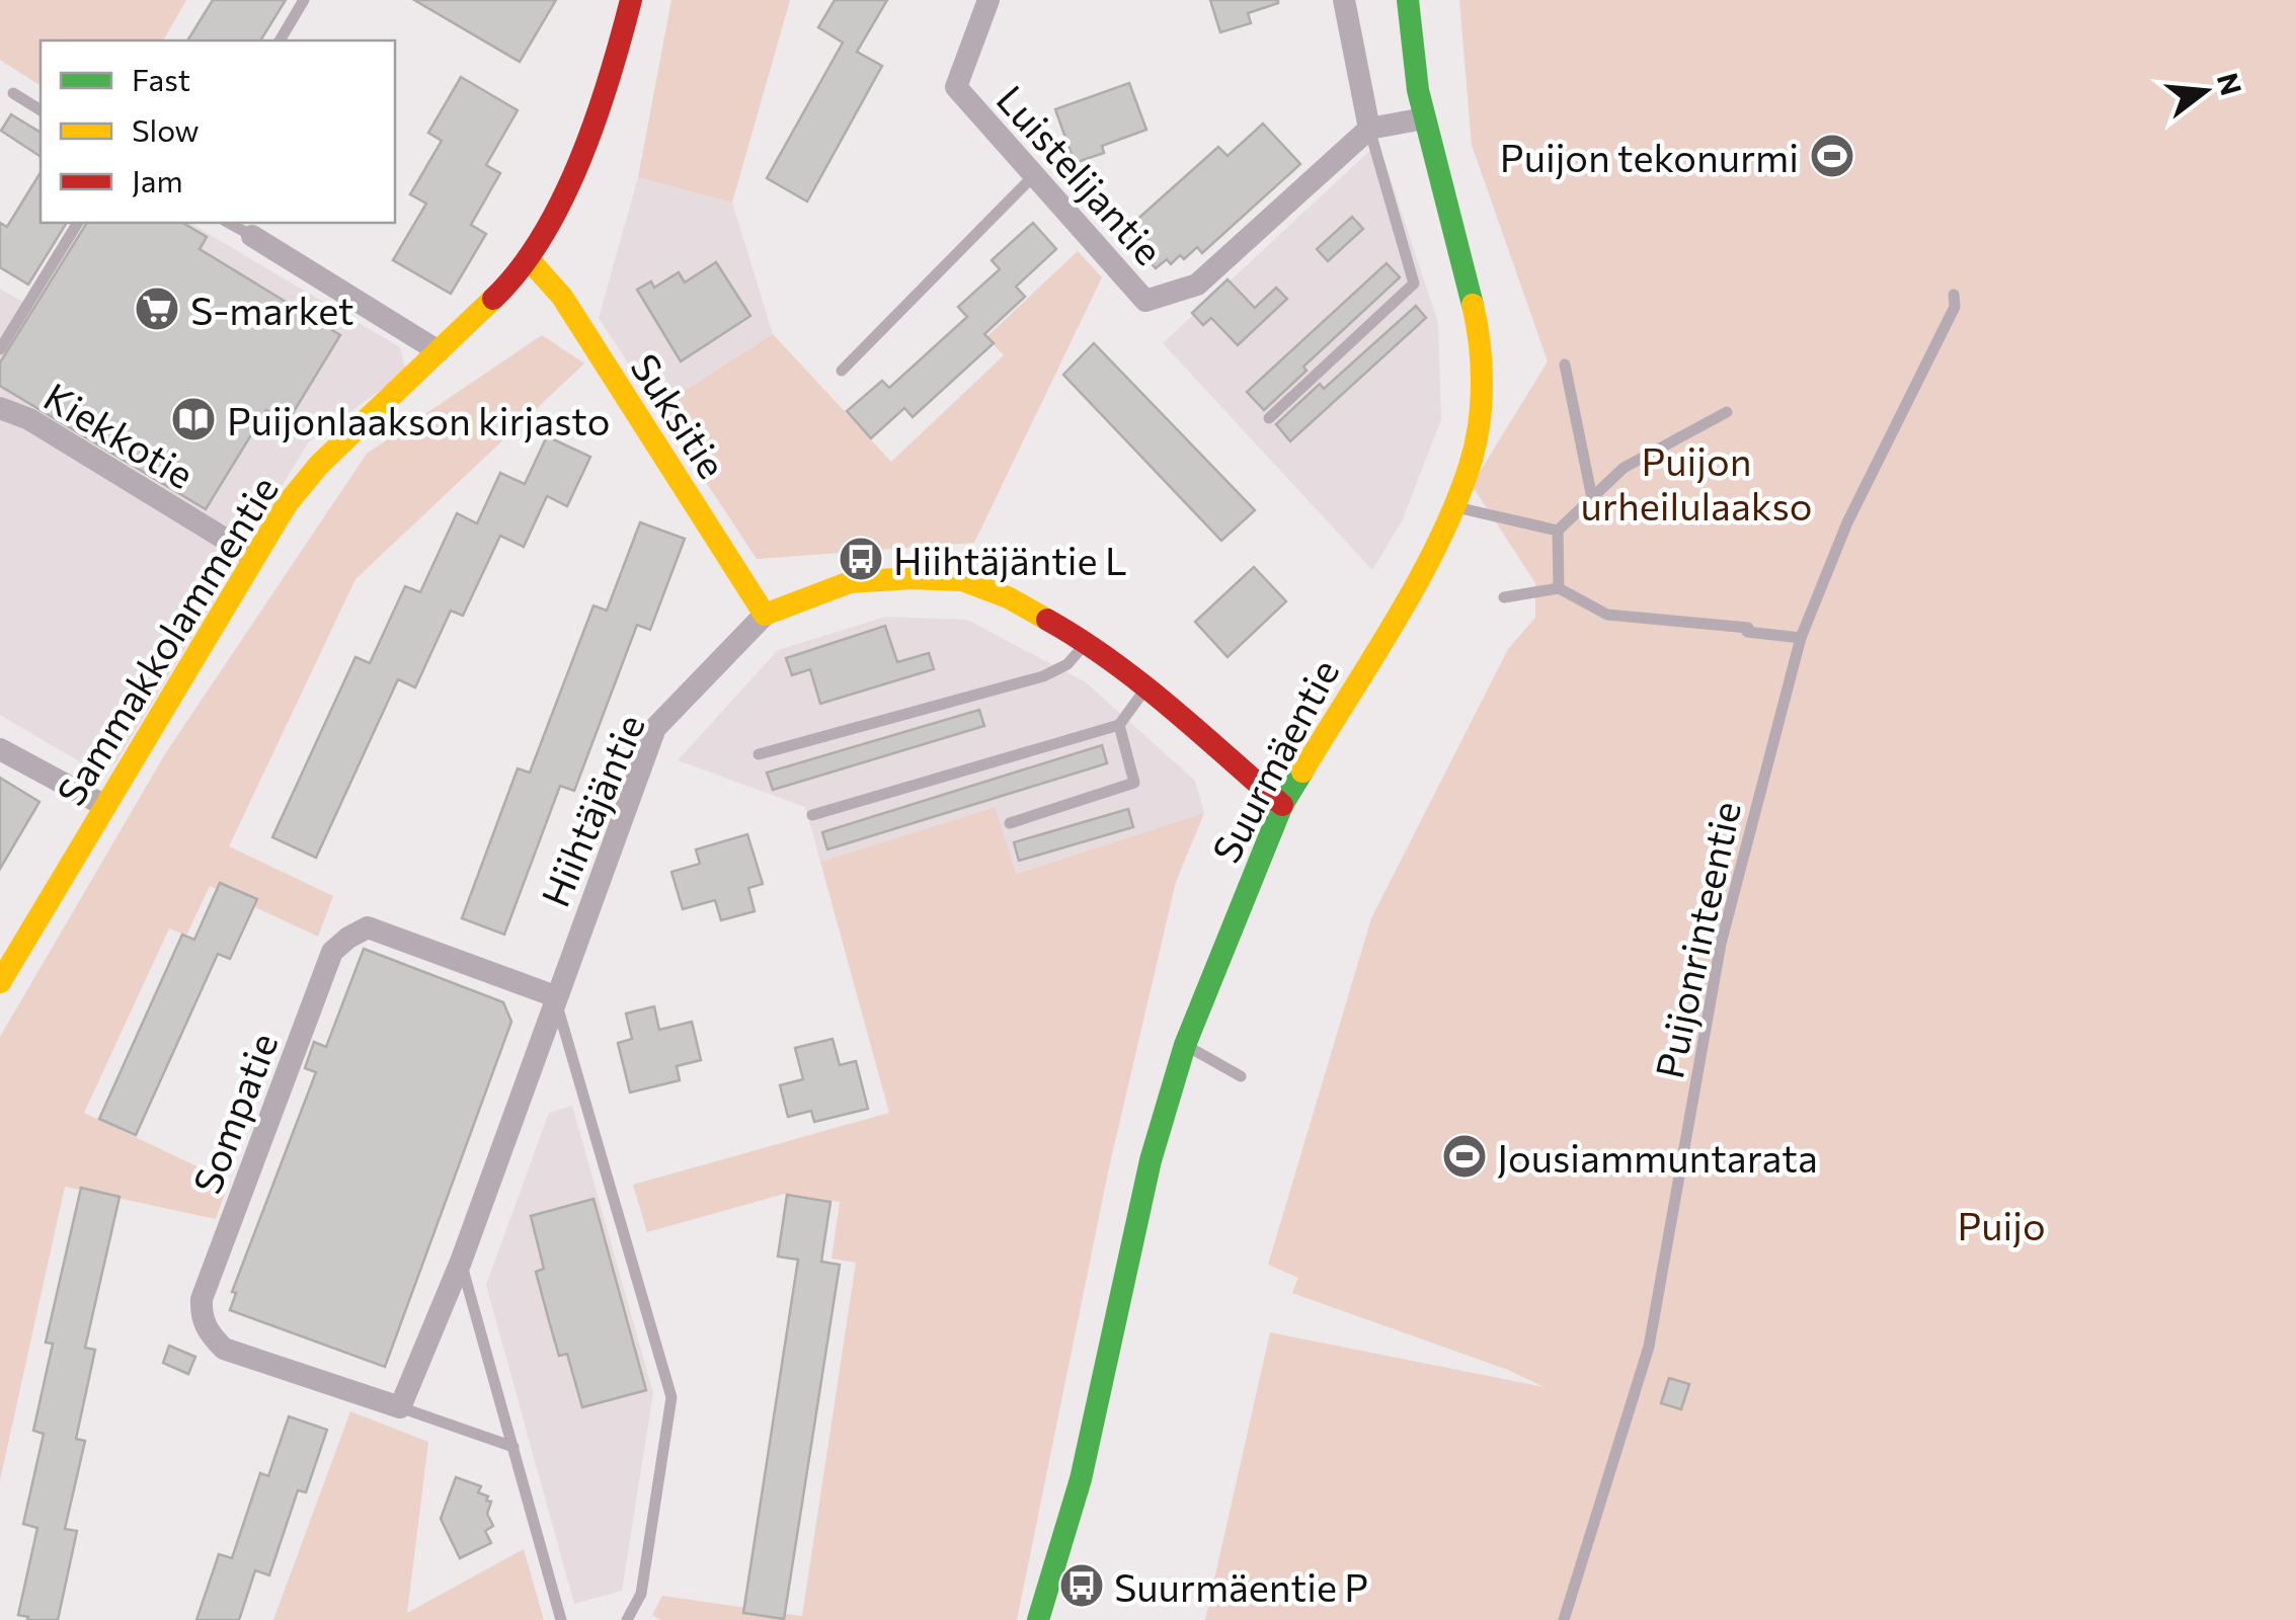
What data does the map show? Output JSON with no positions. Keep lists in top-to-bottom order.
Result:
{
  "streets": {
    "street": [
      "Luistelijantie",
      "Suksitie",
      "Kiekkotie",
      "Sammakkolammentie",
      "Suurmäentie",
      "Hiihtäjäntie",
      "Sompatie"
    ],
    "lane": ["Puijonrinteentie"]
  },
  "crossings": [
    ["Suksitie", "Sammakkolammentie"],
    ["Suksitie", "Hiihtäjäntie"],
    ["Kiekkotie", "Sammakkolammentie"],
    ["Suurmäentie", "Hiihtäjäntie"],
    ["Hiihtäjäntie", "Sompatie"]
  ],
  "parks": ["Puijon urheilulaakso", "Puijo"],
  "places": {
    "sports": ["Puijon tekonurmi", "Jousiammuntarata"],
    "supermarket": ["S-market"],
    "library": ["Puijonlaakson kirjasto"],
    "bus stop": ["Hiihtäjäntie L", "Suurmäentie P"]
  },
  "legend": ["Fast", "Slow", "Jam"],
  "north": "right"
}
